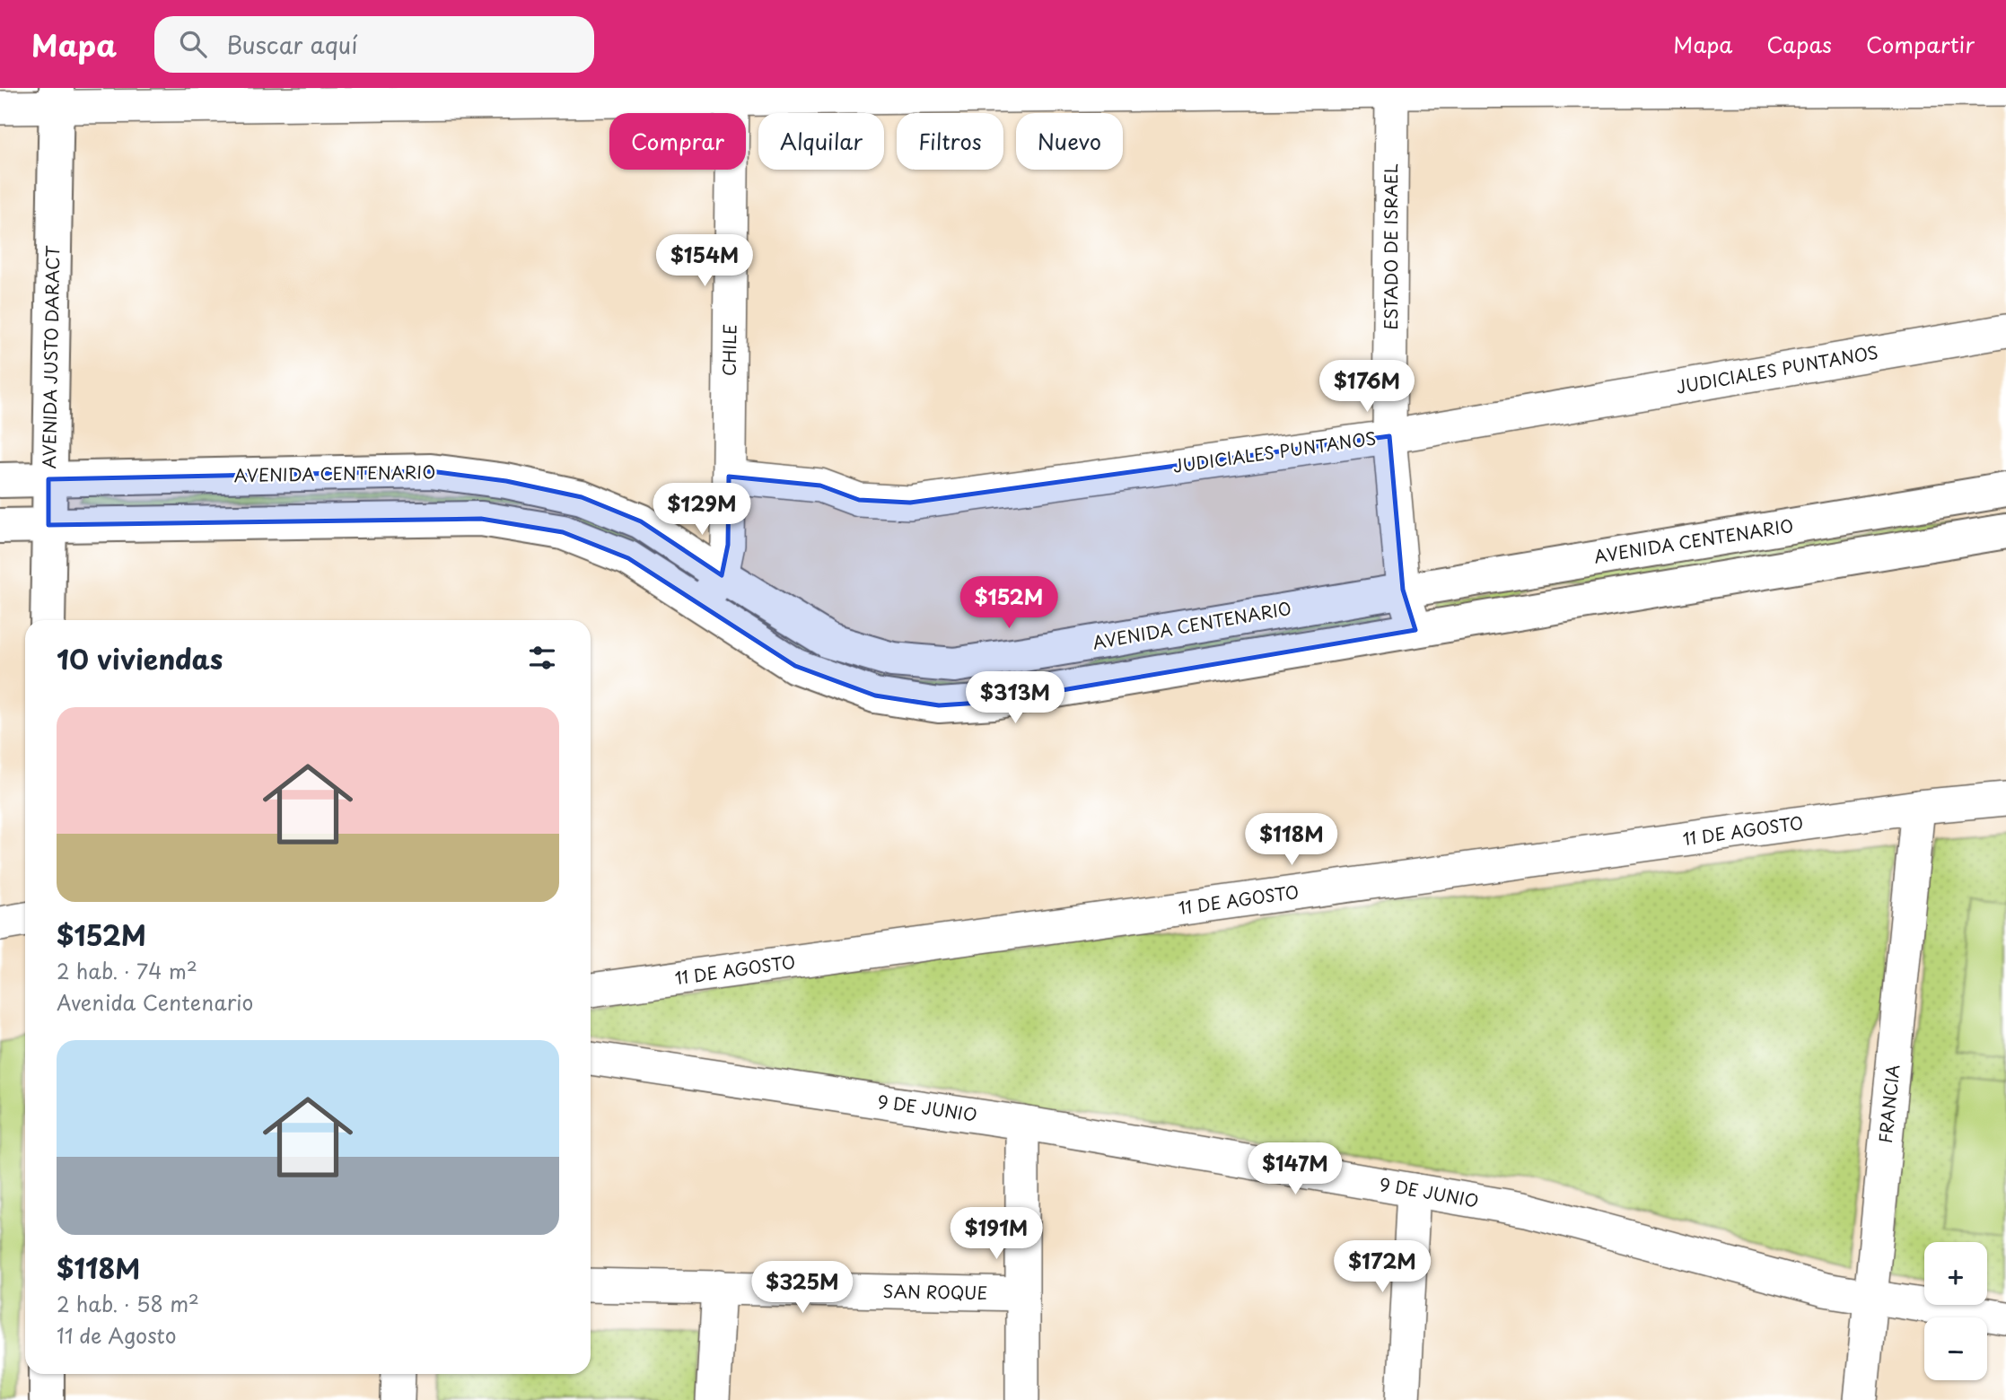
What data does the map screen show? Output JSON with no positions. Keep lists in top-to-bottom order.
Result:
{
  "streets": {
    "main road": ["AVENIDA JUSTO DARACT", "AVENIDA CENTENARIO"],
    "street": [
      "ESTADO DE ISRAEL",
      "CHILE",
      "JUDICIALES PUNTANOS",
      "11 DE AGOSTO",
      "FRANCIA",
      "9 DE JUNIO",
      "SAN ROQUE"
    ]
  },
  "crossings": [
    ["ESTADO DE ISRAEL", "JUDICIALES PUNTANOS"],
    ["ESTADO DE ISRAEL", "AVENIDA CENTENARIO"],
    ["CHILE", "JUDICIALES PUNTANOS"],
    ["CHILE", "AVENIDA CENTENARIO"],
    ["AVENIDA JUSTO DARACT", "AVENIDA CENTENARIO"],
    ["11 DE AGOSTO", "FRANCIA"],
    ["FRANCIA", "9 DE JUNIO"]
  ],
  "page": {
    "header": "Mapa",
    "search": "Buscar aquí",
    "nav": ["Mapa", "Capas", "Compartir"],
    "chip": [
      "Comprar",
      "Alquilar",
      "Filtros",
      "Nuevo"
    ],
    "price": [
      "$154M",
      "$176M",
      "$129M",
      "$152M",
      "$313M",
      "$118M",
      "$147M",
      "$191M",
      "$172M",
      "$325M"
    ],
    "heading": "10 viviendas",
    "list": [
      {
        "name": "$152M",
        "note": "2 hab. · 74 m² · Avenida Centenario"
      },
      {
        "name": "$118M",
        "note": "2 hab. · 58 m² · 11 de Agosto"
      }
    ],
    "map_buttons": ["+", "−"]
  }
}
